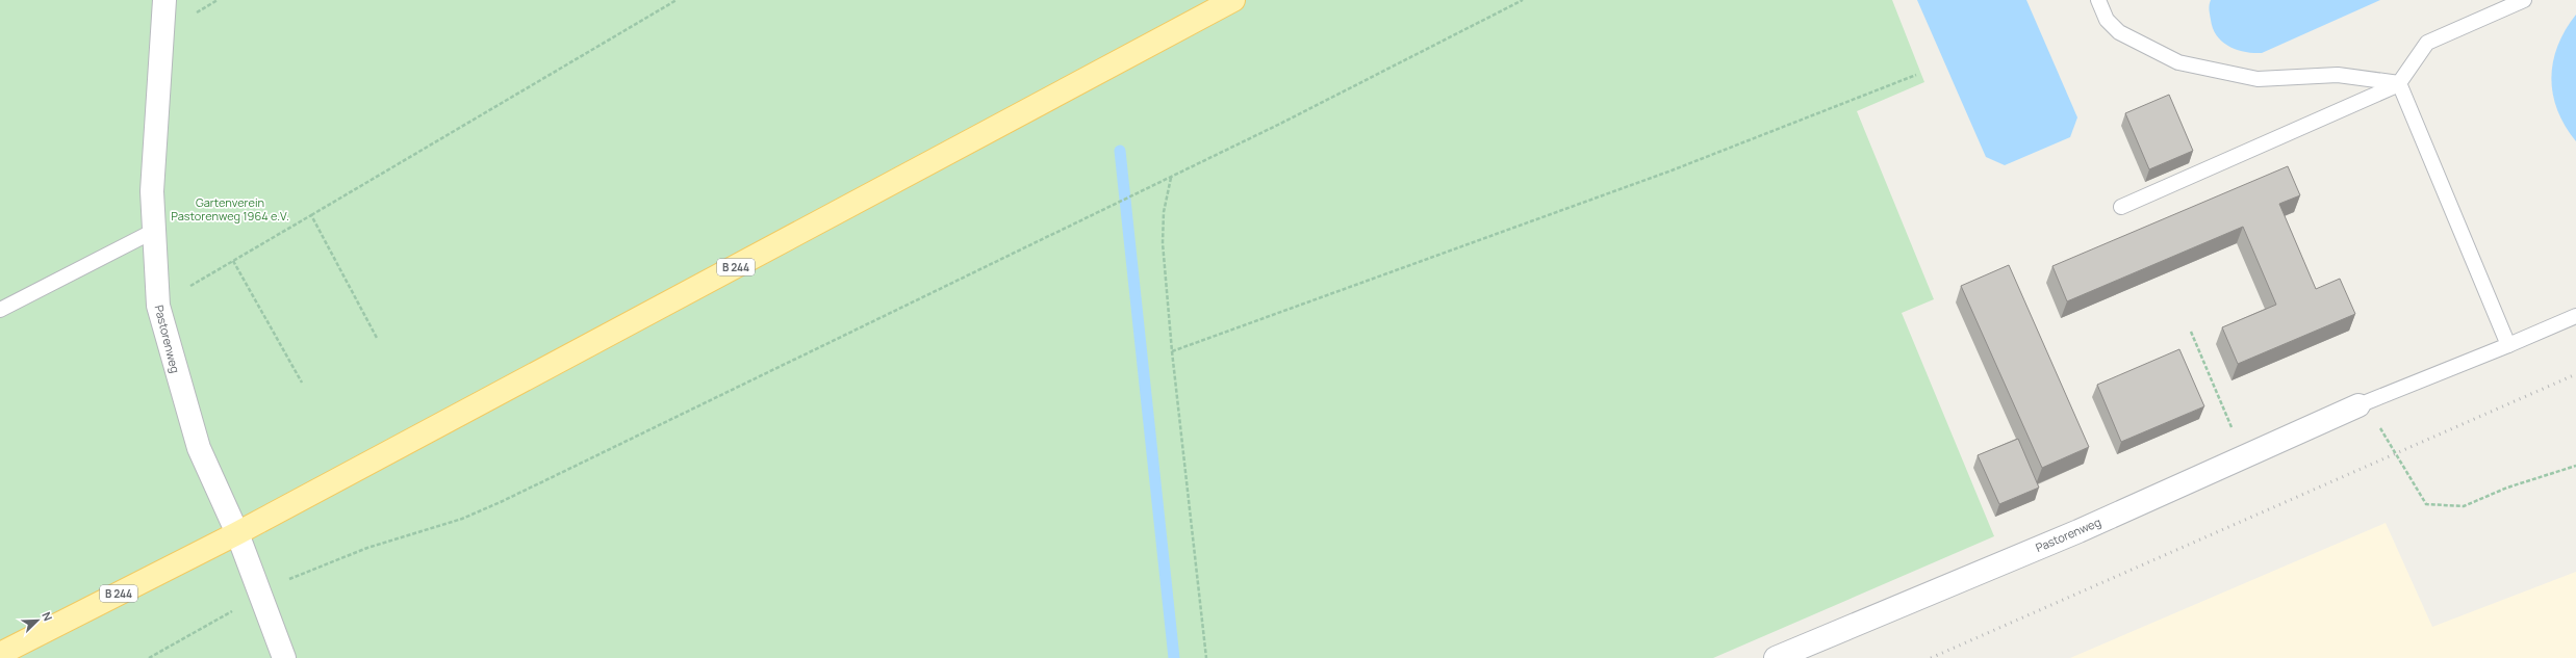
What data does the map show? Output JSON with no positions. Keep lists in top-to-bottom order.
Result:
{
  "streets": {
    "main road": ["B 244"],
    "street": ["Pastorenweg"]
  },
  "crossings": [
    ["B 244", "Pastorenweg"]
  ],
  "parks": ["Gartenverein Pastorenweg 1964 e.V."],
  "north": "top right"
}
